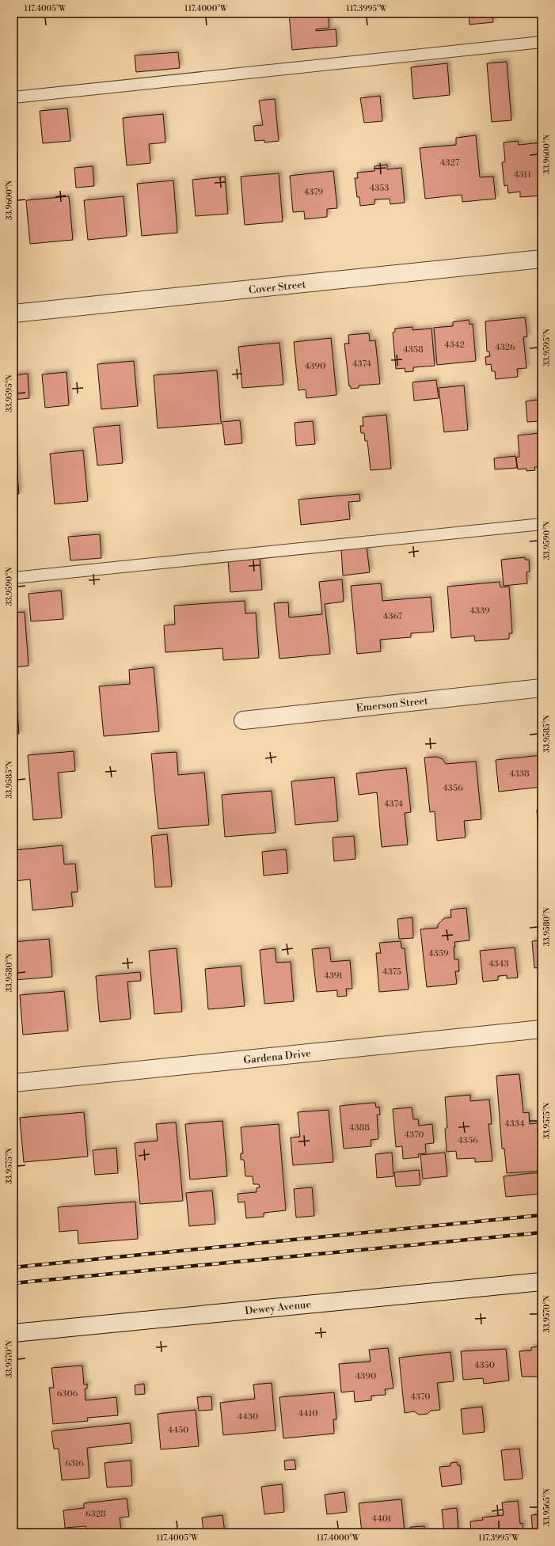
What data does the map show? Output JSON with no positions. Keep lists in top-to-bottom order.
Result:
{
  "streets": {
    "street": [
      "Cover Street",
      "Emerson Street",
      "Gardena Drive",
      "Dewey Avenue"
    ]
  },
  "house_numbers": [
    "4327",
    "4311",
    "4353",
    "4379",
    "4342",
    "4326",
    "4358",
    "4374",
    "4390",
    "4339",
    "4367",
    "4338",
    "4356",
    "4374",
    "4359",
    "4343",
    "4375",
    "4391",
    "4334",
    "4388",
    "4370",
    "4356",
    "4350",
    "4390",
    "6306",
    "4370",
    "4410",
    "4430",
    "4450",
    "6316",
    "6328",
    "4401"
  ],
  "coordinates": [
    "117.4005°W",
    "117.4000°W",
    "117.3995°W",
    "33.9600°N",
    "33.9595°N",
    "33.9590°N",
    "33.9585°N",
    "33.9580°N",
    "33.9575°N",
    "33.9570°N",
    "33.9565°N"
  ]
}
